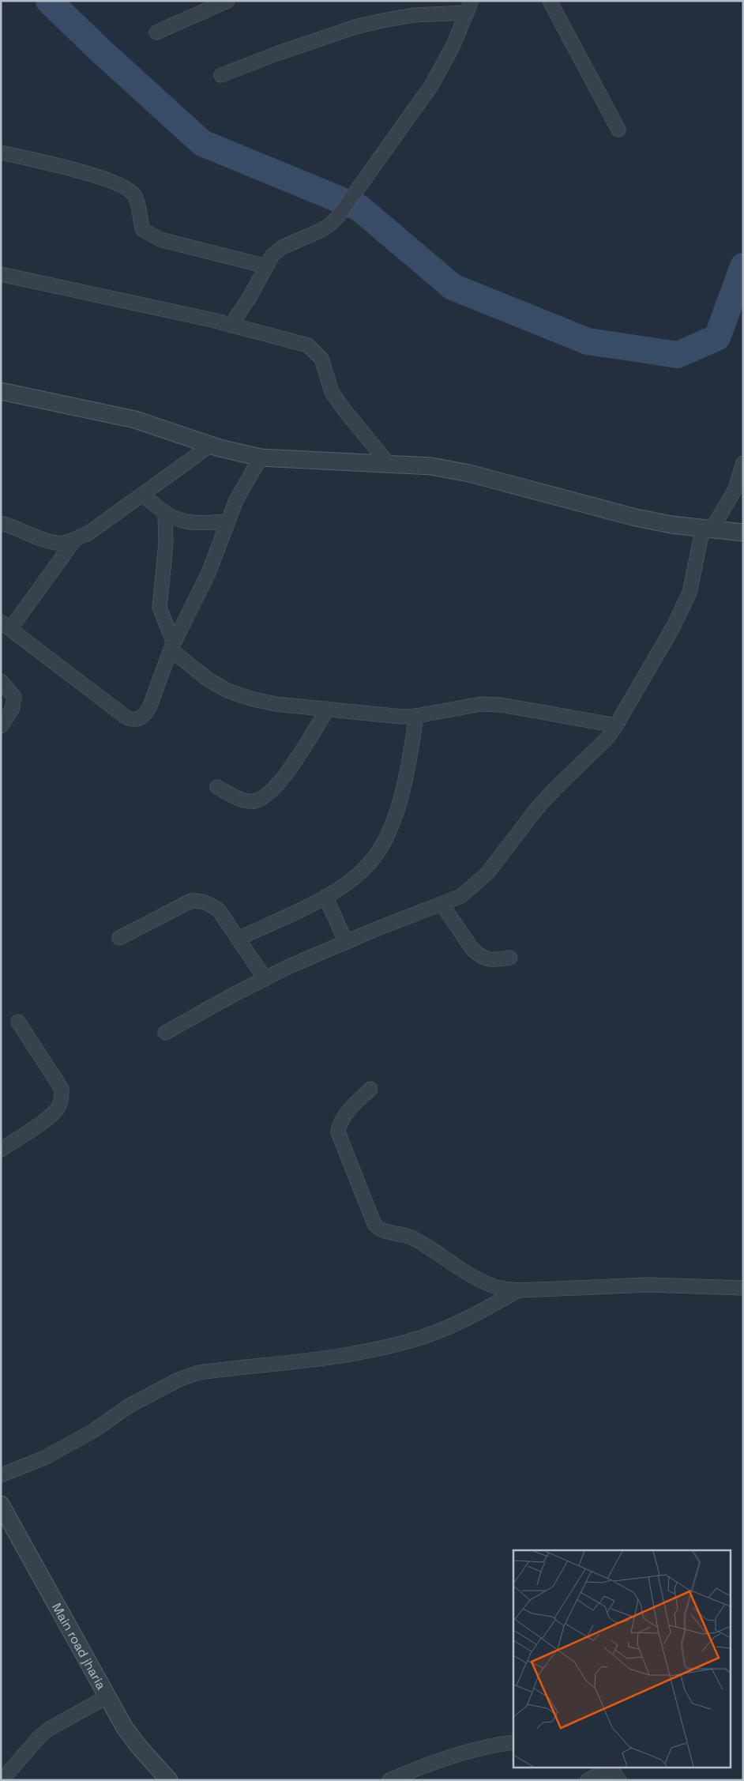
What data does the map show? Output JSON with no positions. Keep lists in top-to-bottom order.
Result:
{
  "streets": {
    "street": ["Main road jharia"]
  }
}
